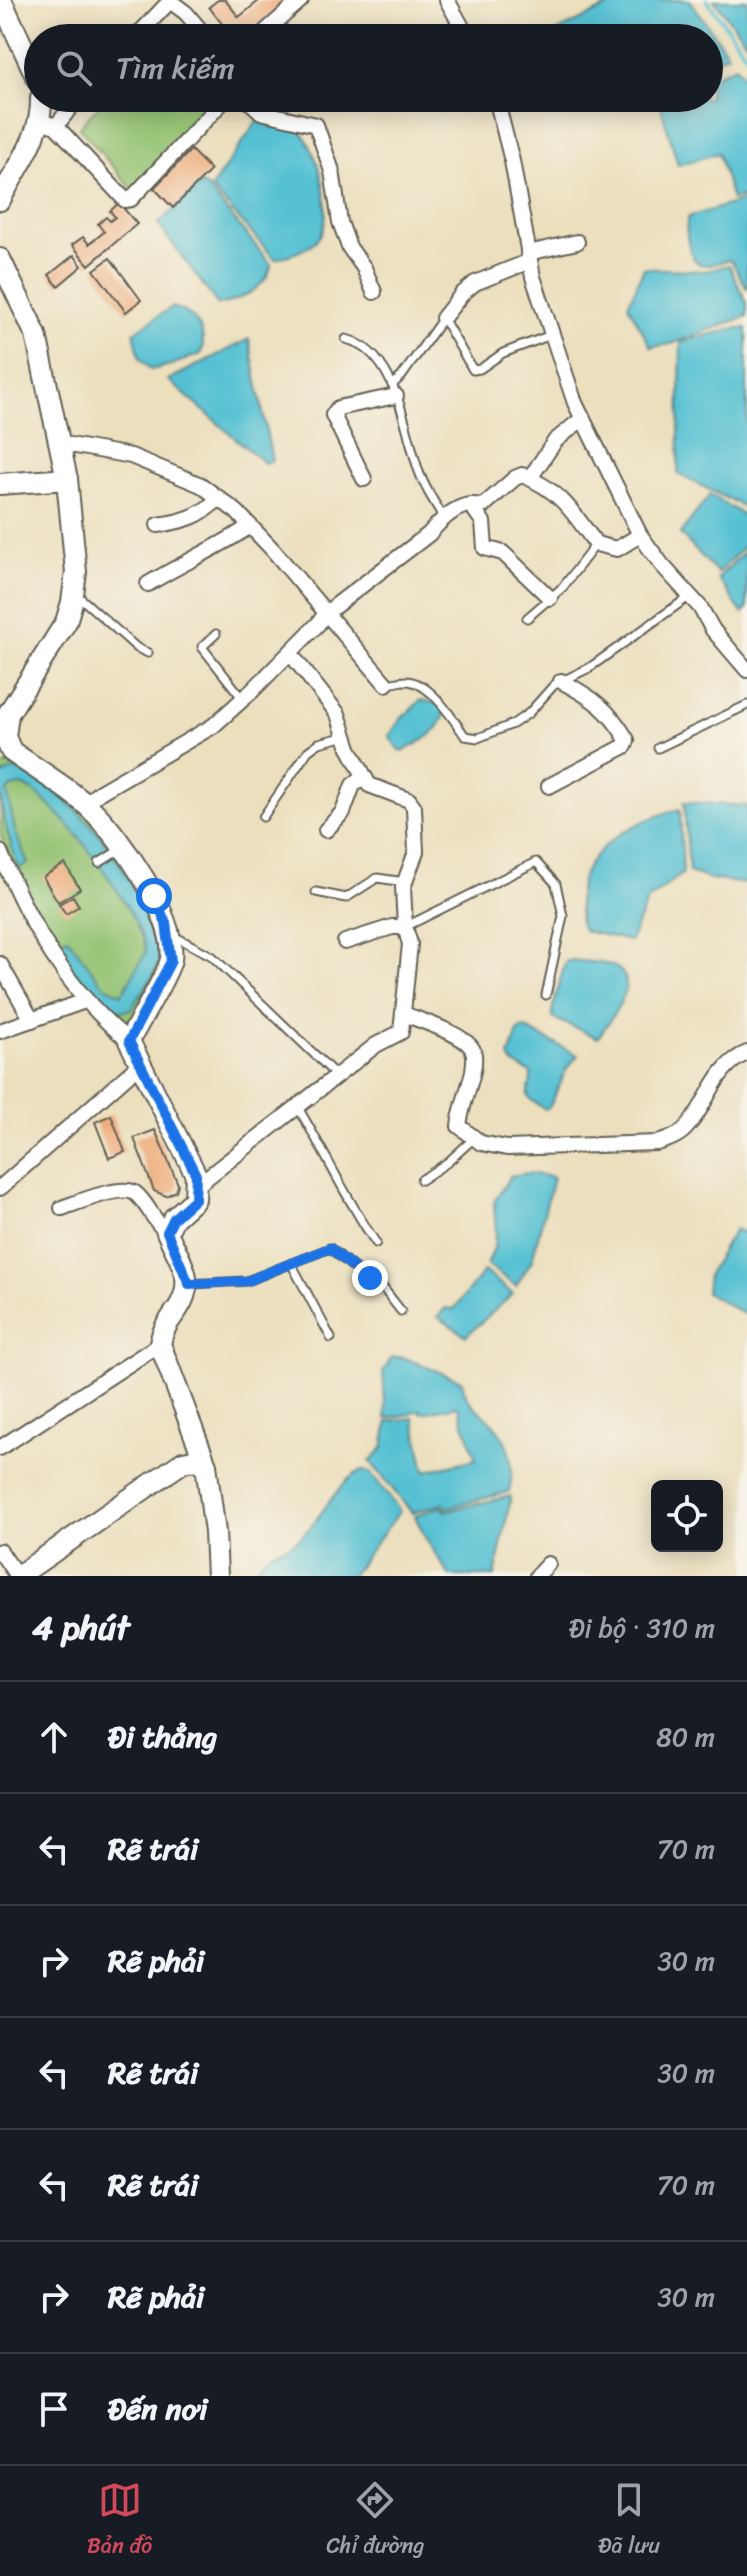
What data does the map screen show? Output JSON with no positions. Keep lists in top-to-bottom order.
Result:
{
  "page": {
    "search": "Tìm kiếm",
    "heading": ["4 phút", "Đi bộ · 310 m"],
    "list": [
      ["Đi thẳng", "80 m"],
      ["Rẽ trái", "70 m"],
      ["Rẽ phải", "30 m"],
      ["Rẽ trái", "30 m"],
      ["Rẽ trái", "70 m"],
      ["Rẽ phải", "30 m"],
      "Đến nơi"
    ],
    "nav": ["Bản đồ", "Chỉ đường", "Đã lưu"]
  }
}
